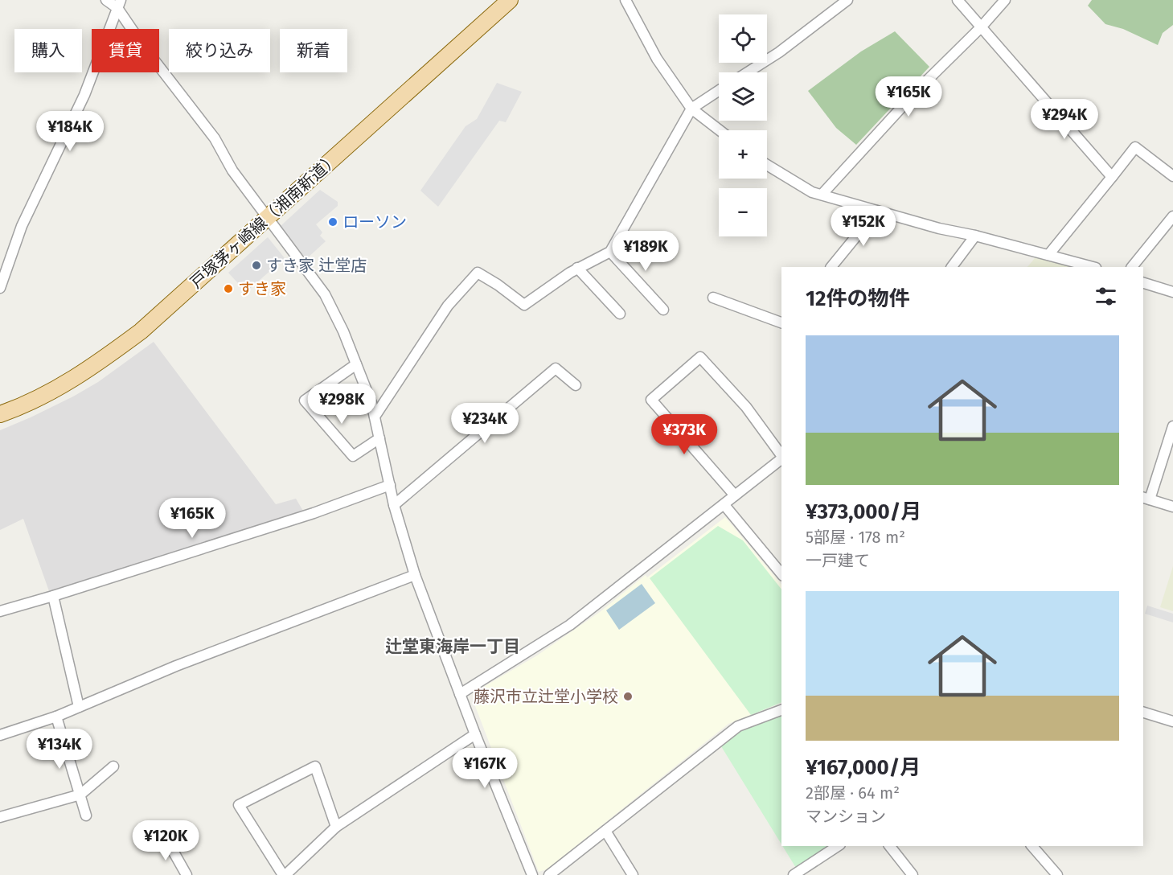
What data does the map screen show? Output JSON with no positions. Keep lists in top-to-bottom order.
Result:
{
  "streets": {
    "main road": ["戸塚茅ヶ崎線（湘南新道）"]
  },
  "districts": ["辻堂東海岸一丁目"],
  "places": [
    "ローソン",
    "すき家 辻堂店",
    "すき家",
    "藤沢市立辻堂小学校"
  ],
  "page": {
    "map_buttons": ["+", "−"],
    "chip": [
      "購入",
      "賃貸",
      "絞り込み",
      "新着"
    ],
    "price": [
      "¥165K",
      "¥294K",
      "¥184K",
      "¥152K",
      "¥189K",
      "¥298K",
      "¥234K",
      "¥373K",
      "¥165K",
      "¥134K",
      "¥167K",
      "¥120K"
    ],
    "heading": "12件の物件",
    "list": [
      {
        "name": "¥373,000/月",
        "note": "5部屋 · 178 m² · 一戸建て"
      },
      {
        "name": "¥167,000/月",
        "note": "2部屋 · 64 m² · マンション"
      }
    ]
  }
}
